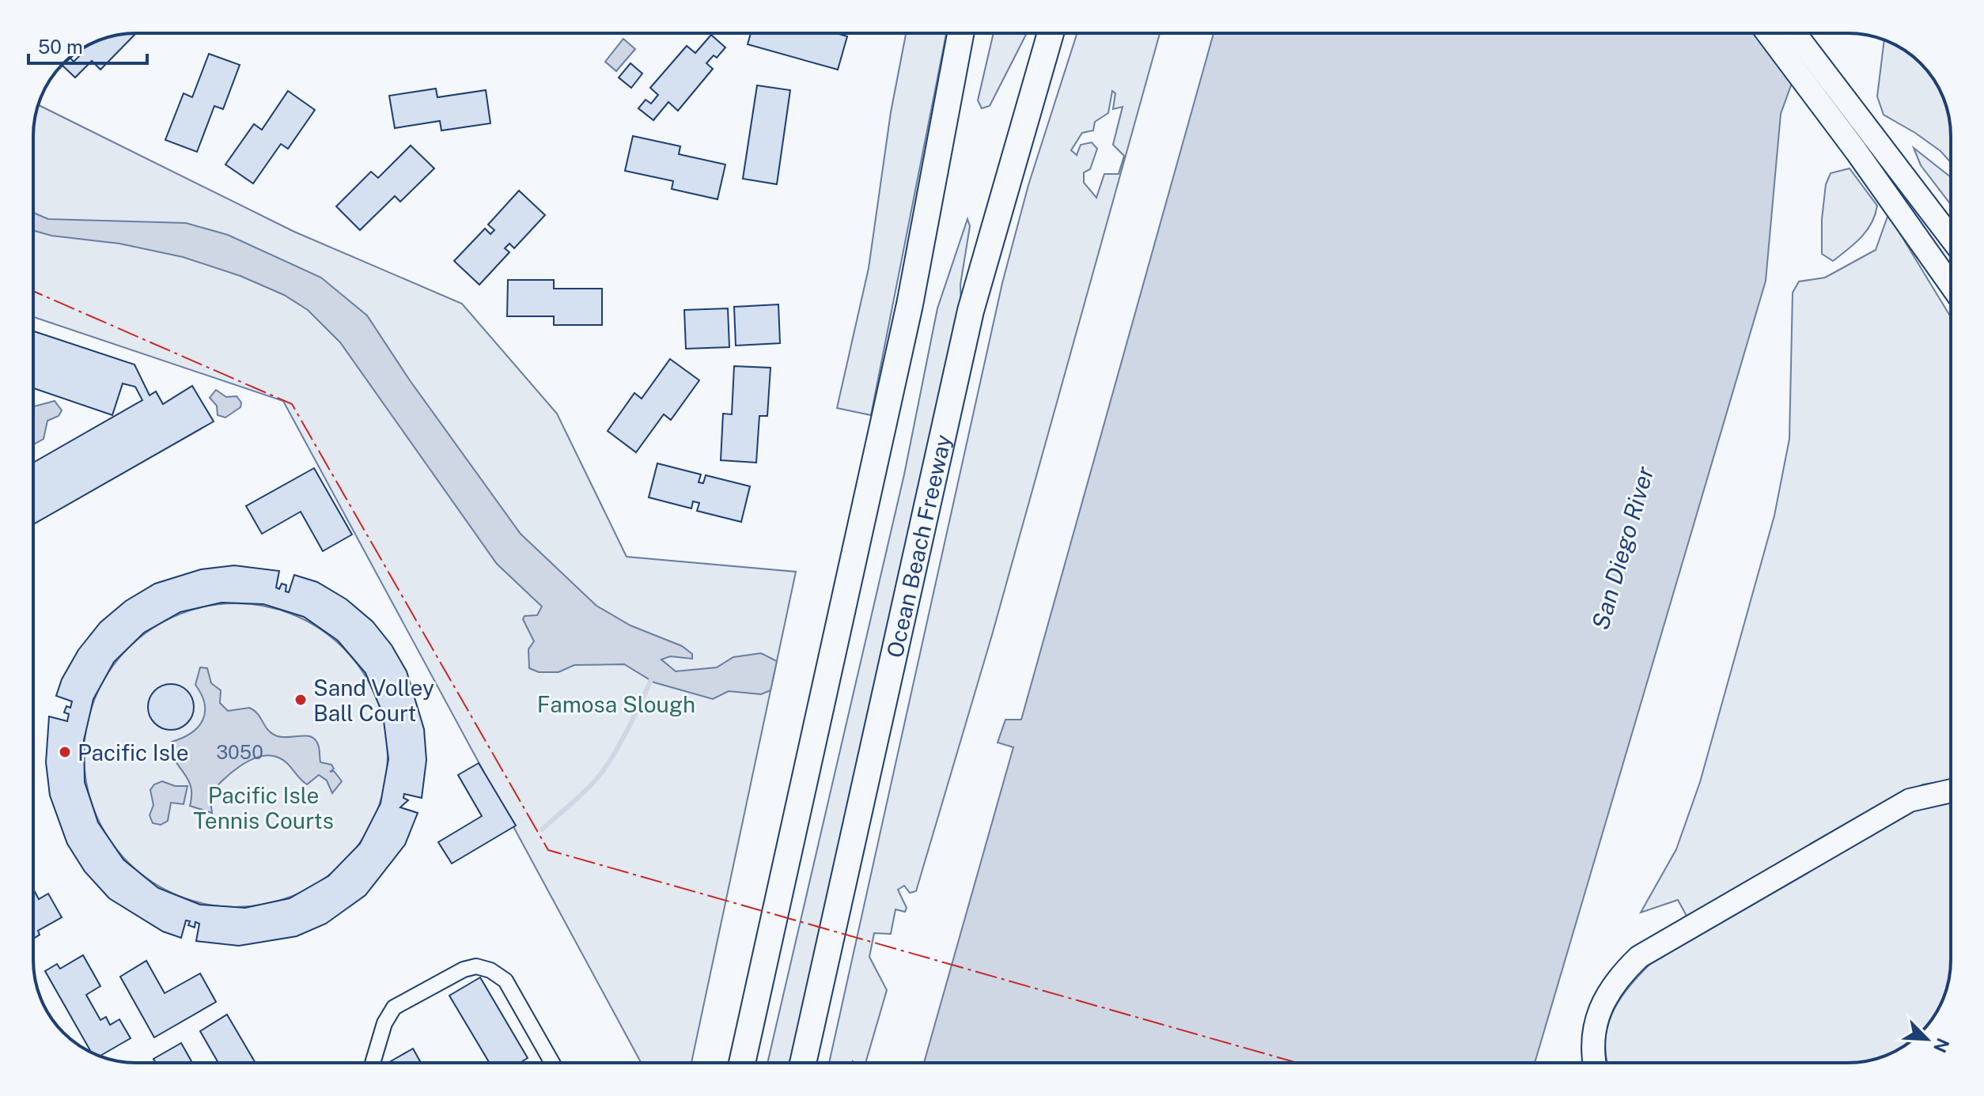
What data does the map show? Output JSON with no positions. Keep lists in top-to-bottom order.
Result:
{
  "streets": {
    "highway": ["Ocean Beach Freeway"]
  },
  "water": ["San Diego River"],
  "parks": ["Famosa Slough", "Pacific Isle Tennis Courts"],
  "places": ["Sand Volley Ball Court", "Pacific Isle"],
  "house_numbers": ["3050"],
  "scale_bar": "50 m",
  "north": "bottom right"
}
